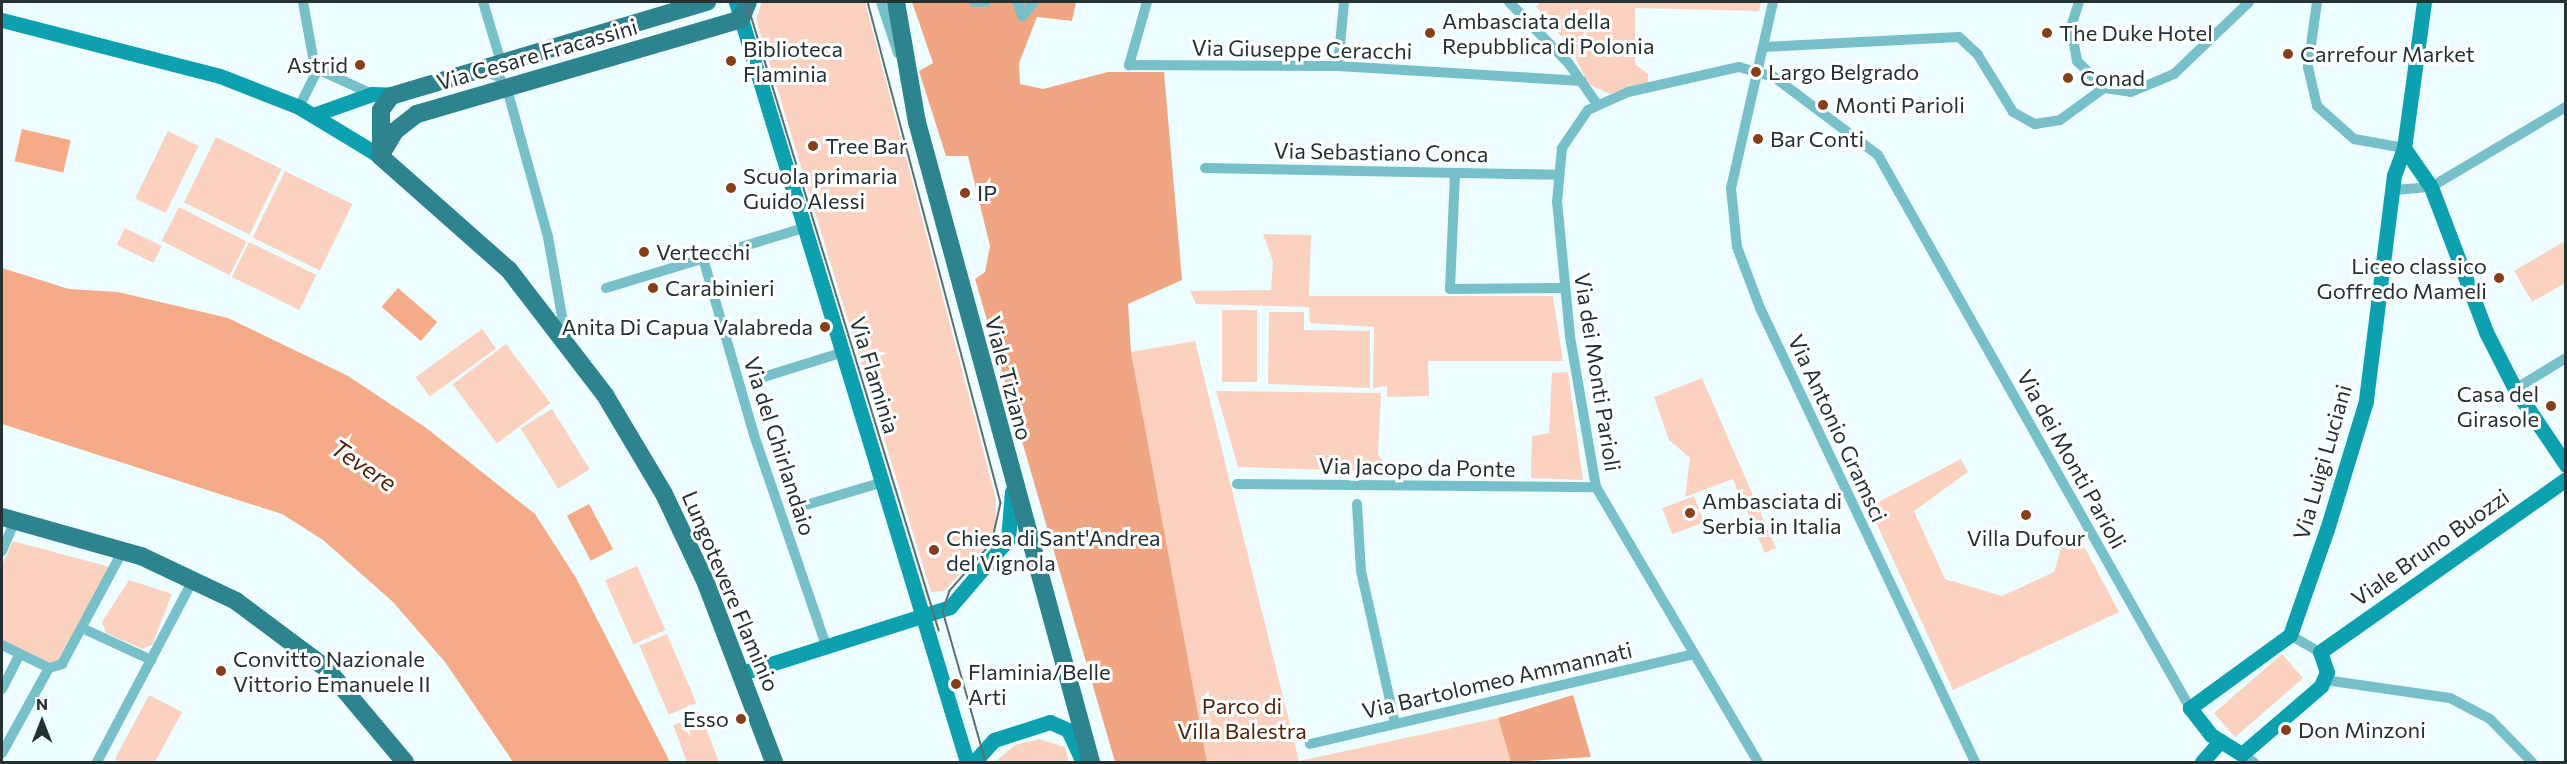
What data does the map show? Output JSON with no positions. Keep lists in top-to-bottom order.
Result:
{
  "streets": {
    "main road": ["Via Cesare Fracassini", "Viale Tiziano", "Lungotevere Flaminio"],
    "street": [
      "Via Giuseppe Ceracchi",
      "Via Sebastiano Conca",
      "Via dei Monti Parioli",
      "Via Flaminia",
      "Via Antonio Gramsci",
      "Via del Ghirlandaio",
      "Via Luigi Luciani",
      "Via Jacopo da Ponte",
      "Viale Bruno Buozzi",
      "Via Bartolomeo Ammannati"
    ]
  },
  "crossings": [
    ["Via Cesare Fracassini", "Via Flaminia"],
    ["Via Cesare Fracassini", "Lungotevere Flaminio"],
    ["Via Sebastiano Conca", "Via dei Monti Parioli"],
    ["Via dei Monti Parioli", "Via Antonio Gramsci"],
    ["Via dei Monti Parioli", "Via Jacopo da Ponte"],
    ["Via dei Monti Parioli", "Via Bartolomeo Ammannati"]
  ],
  "water": ["Tevere"],
  "parks": ["Parco di Villa Balestra"],
  "places": [
    "Ambasciata della Repubblica di Polonia",
    "The Duke Hotel",
    "Carrefour Market",
    "Biblioteca Flaminia",
    "Astrid",
    "Largo Belgrado",
    "Conad",
    "Monti Parioli",
    "Bar Conti",
    "Tree Bar",
    "Scuola primaria Guido Alessi",
    "IP",
    "Vertecchi",
    "Liceo classico Goffredo Mameli",
    "Carabinieri",
    "Anita Di Capua Valabreda",
    "Casa del Girasole",
    "Ambasciata di Serbia in Italia",
    "Villa Dufour",
    "Chiesa di Sant'Andrea del Vignola",
    "Convitto Nazionale Vittorio Emanuele II",
    "Flaminia/Belle Arti",
    "Esso",
    "Don Minzoni"
  ],
  "north": "top"
}
